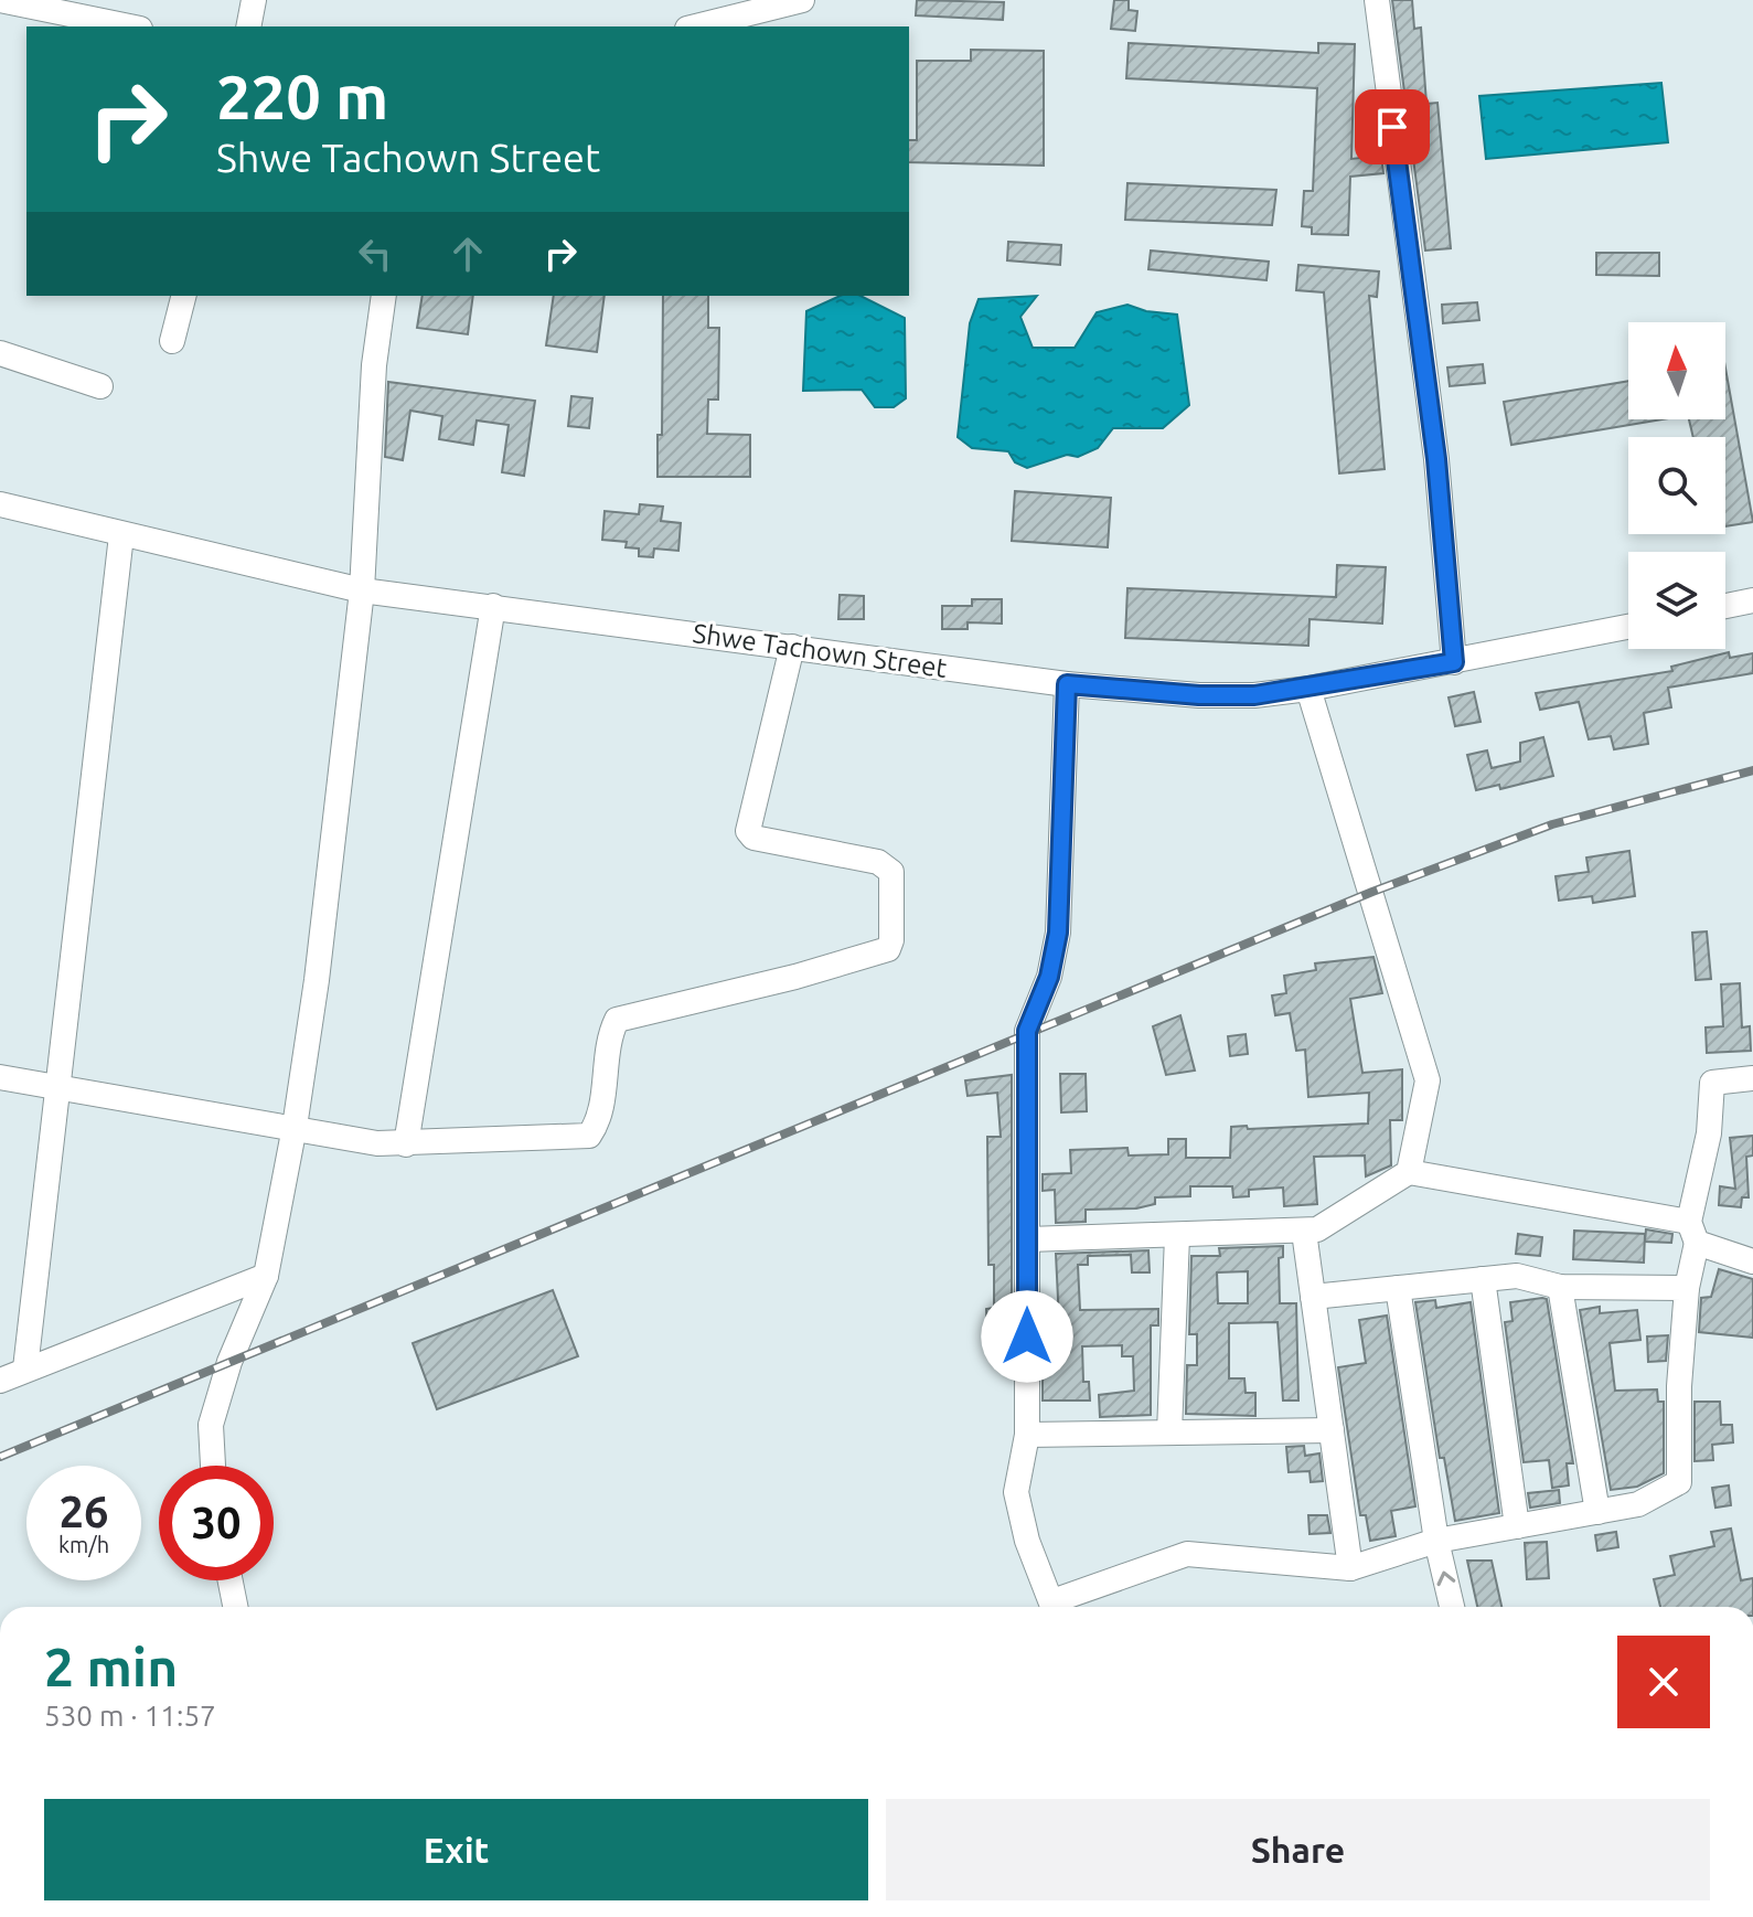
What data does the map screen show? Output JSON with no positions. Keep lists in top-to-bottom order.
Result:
{
  "streets": {
    "street": ["Shwe Tachown Street"]
  },
  "north": "top",
  "page": {
    "turn": ["220 m", "Shwe Tachown Street"],
    "speed": "26 km/h",
    "limit": "30",
    "heading": ["2 min", "530 m · 11:57"],
    "buttons": ["Exit", "Share"]
  }
}
